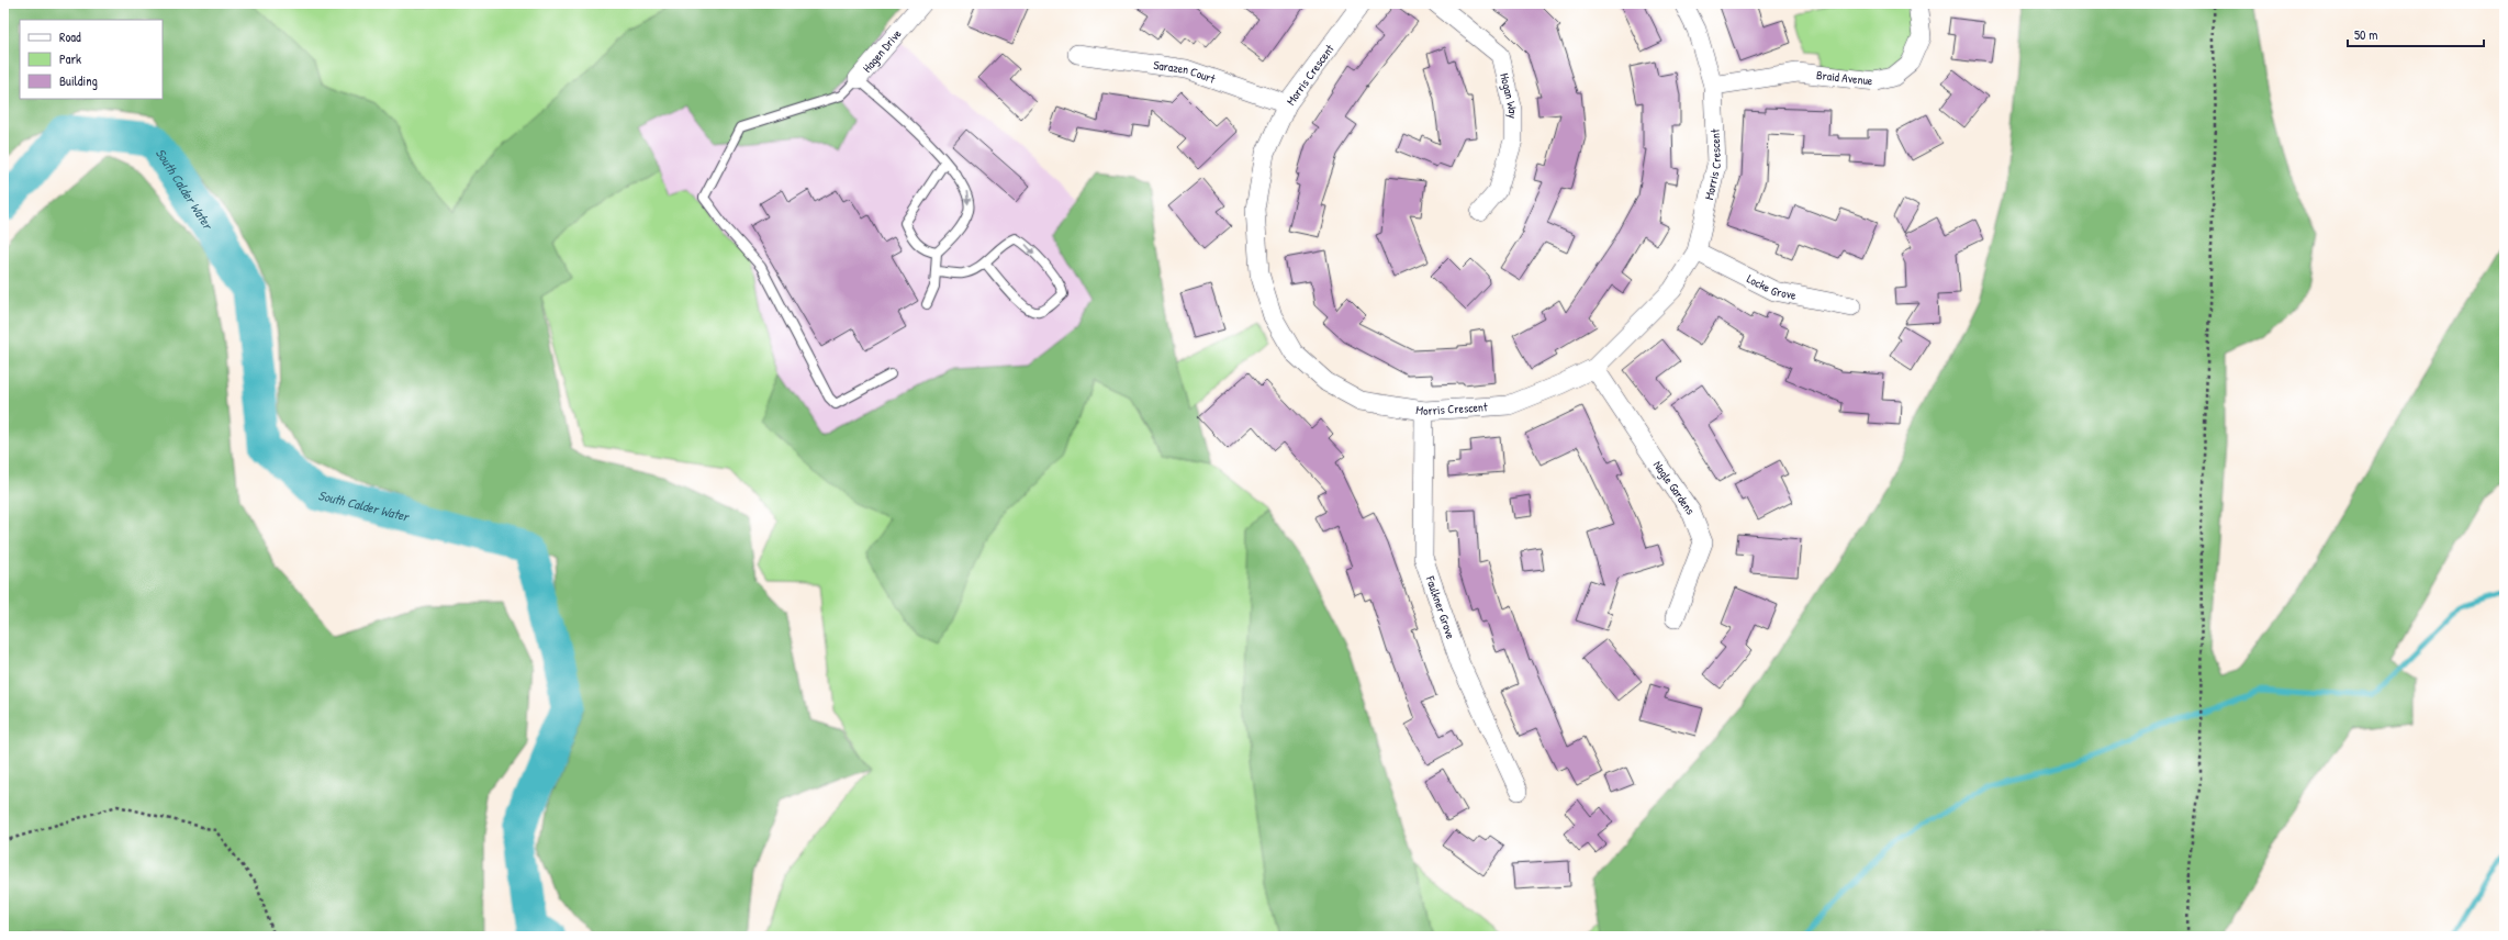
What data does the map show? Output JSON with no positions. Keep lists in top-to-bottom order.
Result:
{
  "streets": {
    "street": [
      "Hagen Drive",
      "Sarazen Court",
      "Morris Crescent",
      "Braid Avenue",
      "Hogan Way",
      "Locke Grove",
      "Nagle Gardens",
      "Faulkner Grove"
    ]
  },
  "crossings": [
    ["Sarazen Court", "Morris Crescent"],
    ["Morris Crescent", "Braid Avenue"],
    ["Morris Crescent", "Locke Grove"],
    ["Morris Crescent", "Nagle Gardens"],
    ["Morris Crescent", "Faulkner Grove"]
  ],
  "water": ["South Calder Water"],
  "legend": ["Road", "Park", "Building"],
  "scale_bar": "50 m"
}
